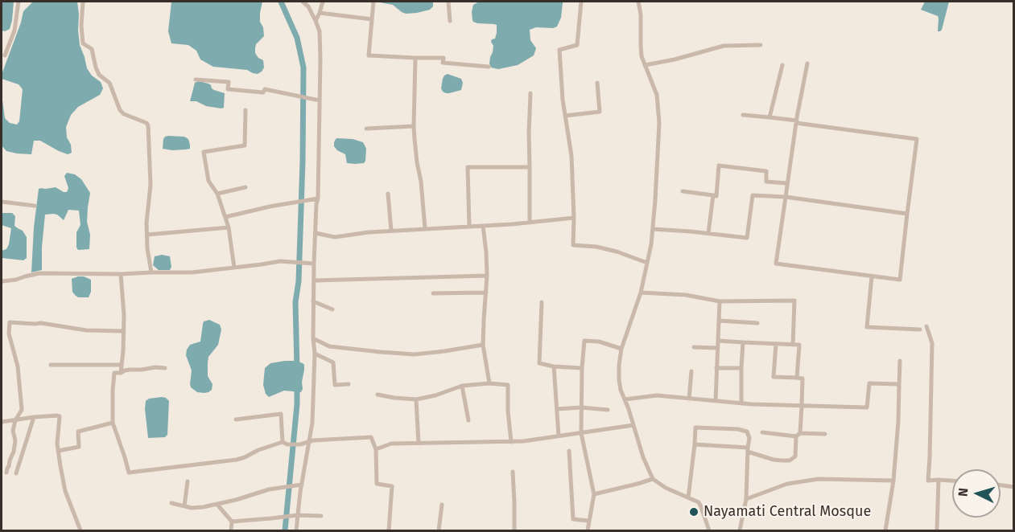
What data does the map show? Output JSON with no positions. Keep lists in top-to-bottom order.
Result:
{
  "places": ["Nayamati Central Mosque"],
  "north": "left"
}
